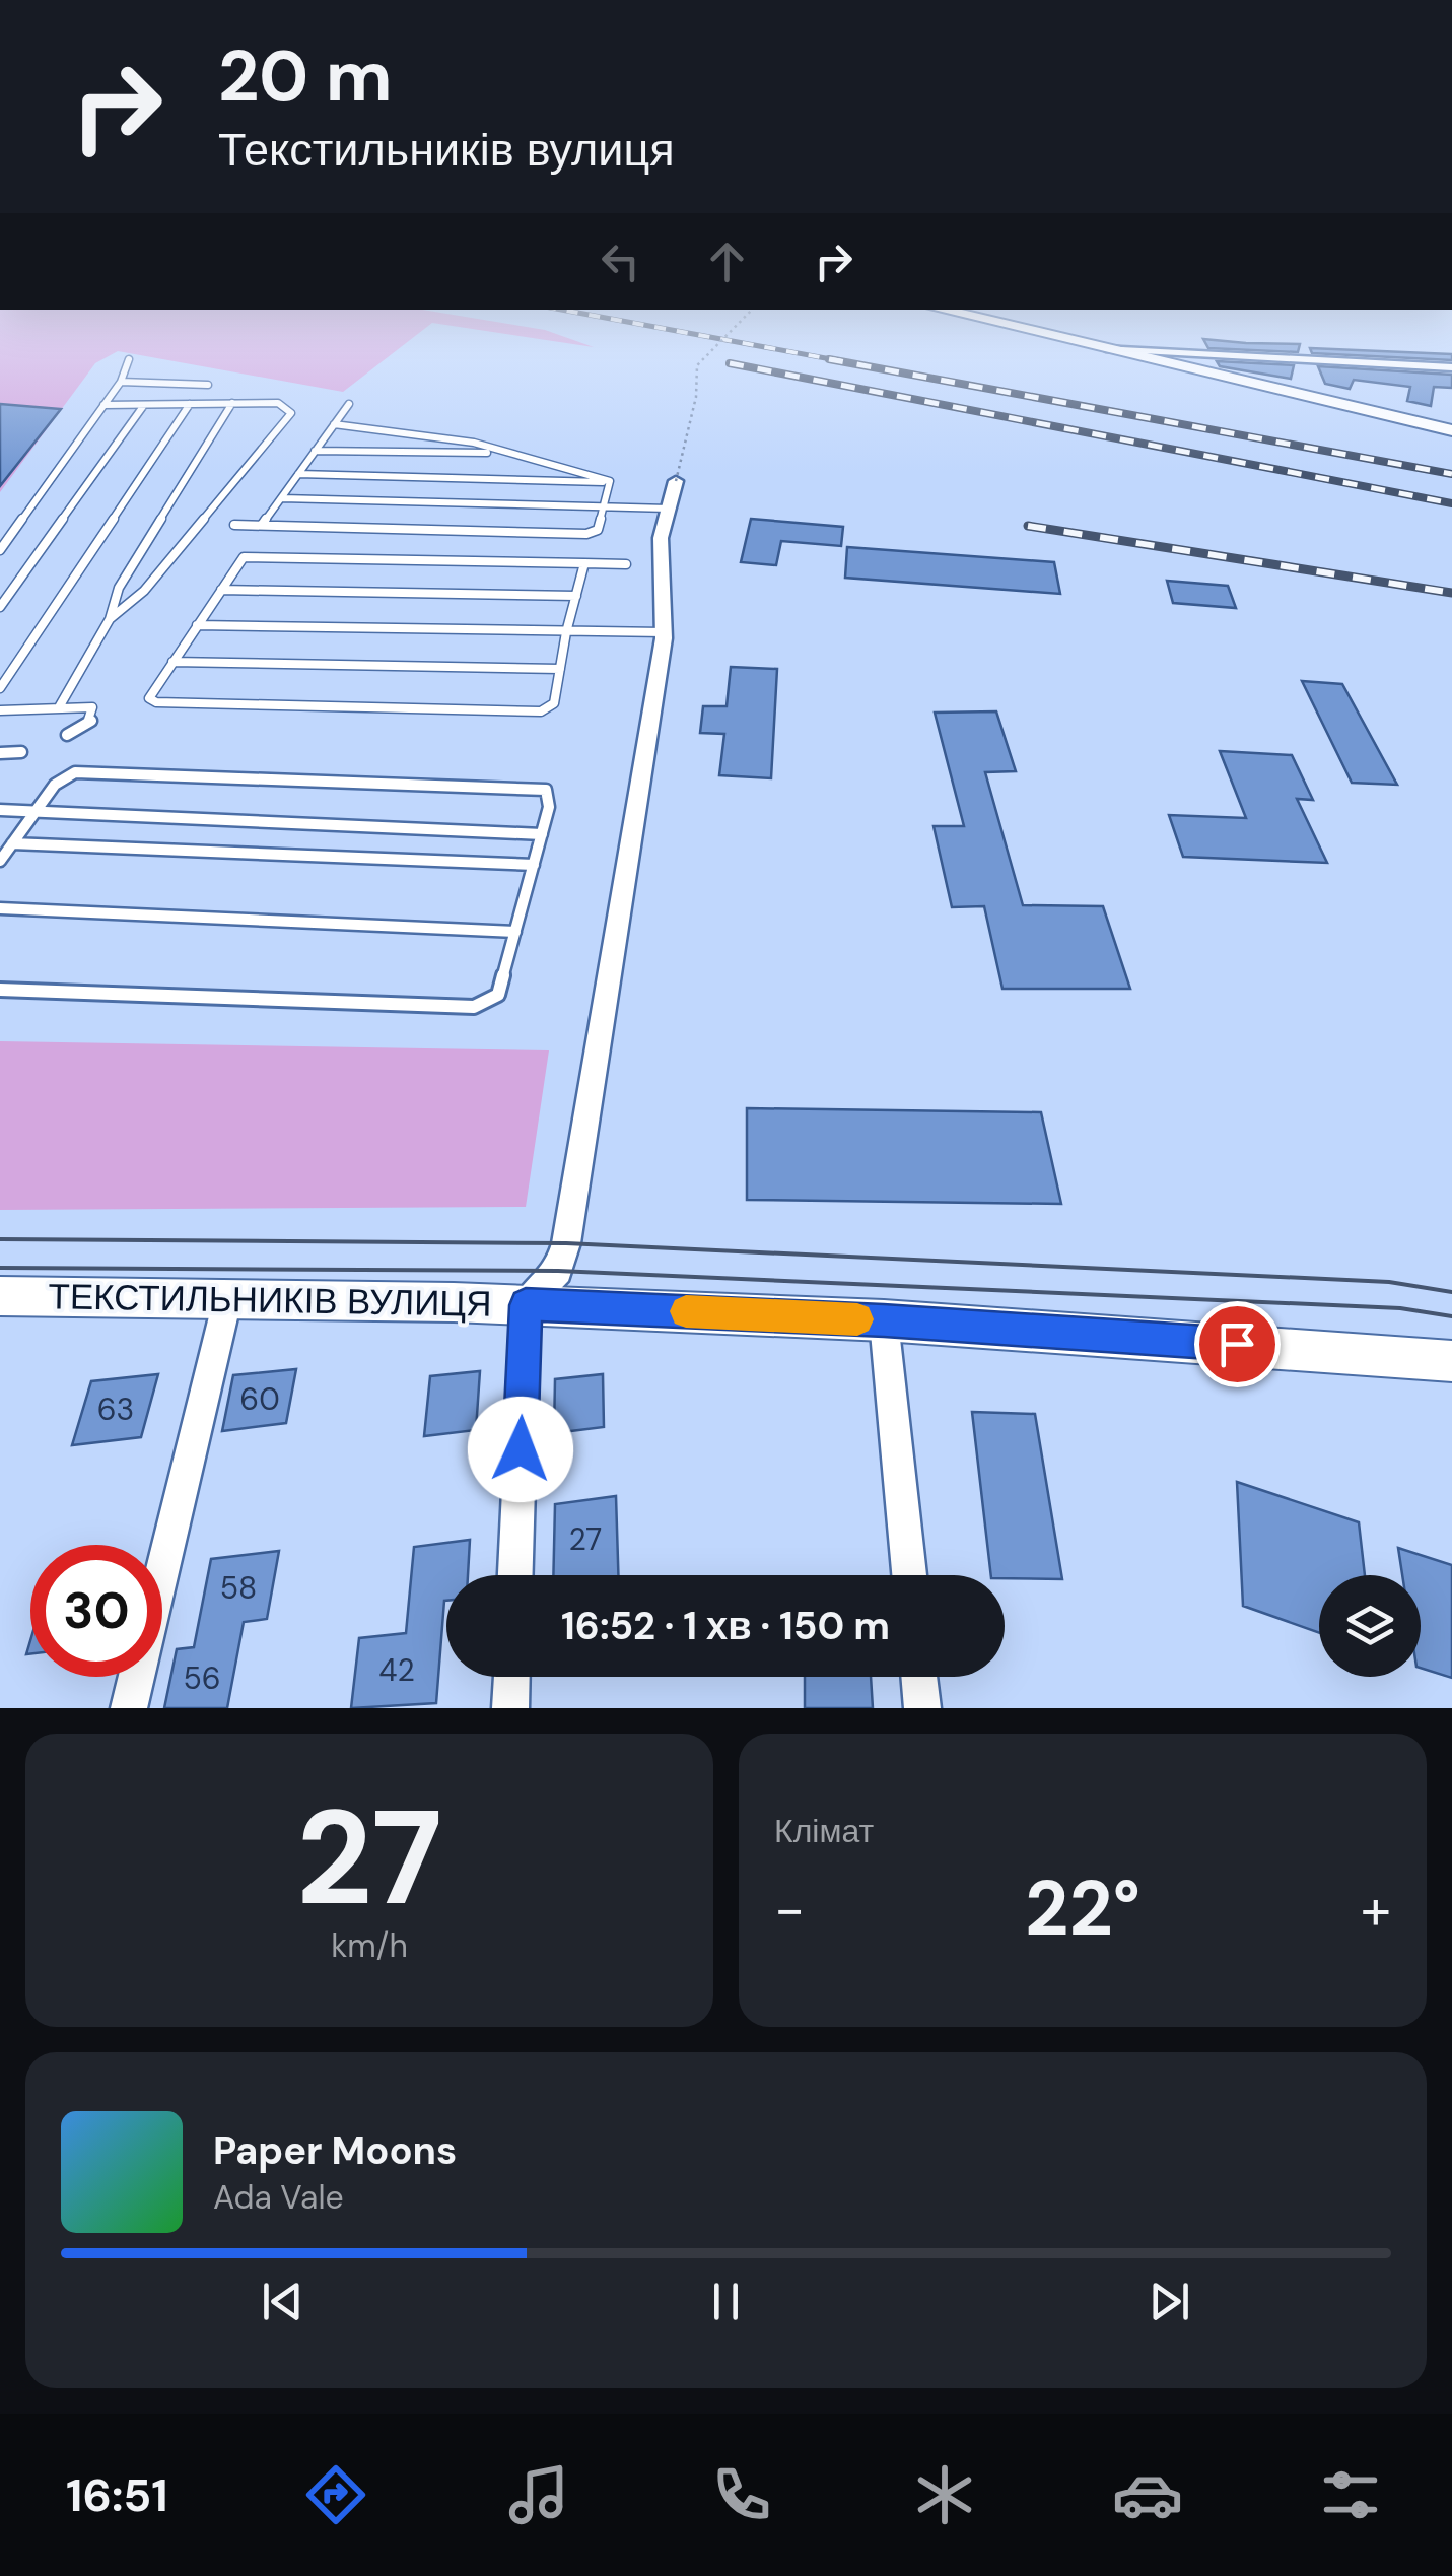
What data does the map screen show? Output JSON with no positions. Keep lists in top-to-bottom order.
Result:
{
  "streets": {
    "street": ["ТЕКСТИЛЬНИКІВ ВУЛИЦЯ"]
  },
  "house_numbers": [
    "60",
    "63",
    "27",
    "58",
    "42",
    "56"
  ],
  "page": {
    "turn": ["20 m", "Текстильників вулиця"],
    "limit": "30",
    "trip": "16:52 · 1 хв · 150 m",
    "tile": [
      ["27", "km/h"],
      "Клімат"
    ],
    "heat": ["−", "22°", "+"],
    "song": ["Paper Moons", "Ada Vale"],
    "tabs": "16:51"
  }
}
